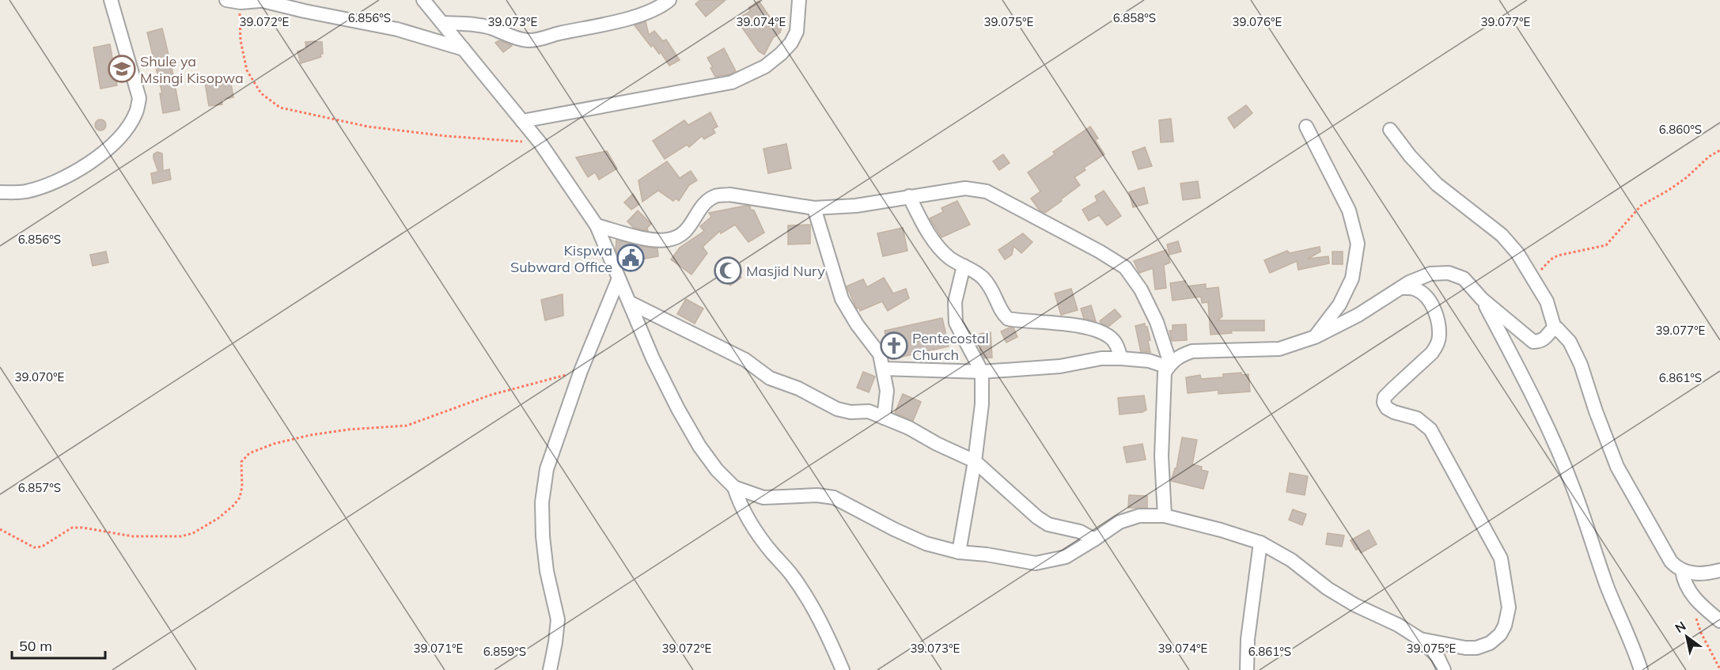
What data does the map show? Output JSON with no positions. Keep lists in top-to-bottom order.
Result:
{
  "places": {
    "school or university": ["Shule ya Msingi Kisopwa"],
    "public building": ["Kispwa Subward Office"],
    "mosque": ["Masjid Nury"],
    "church": ["Pentecostal Church"]
  },
  "scale_bar": "50 m",
  "north": "top left",
  "coordinates": [
    "6.856°S",
    "6.858°S",
    "39.073°E",
    "39.072°E",
    "39.074°E",
    "39.075°E",
    "39.076°E",
    "39.077°E",
    "6.860°S",
    "39.070°E",
    "6.861°S",
    "6.857°S",
    "39.071°E",
    "6.859°S"
  ]
}
